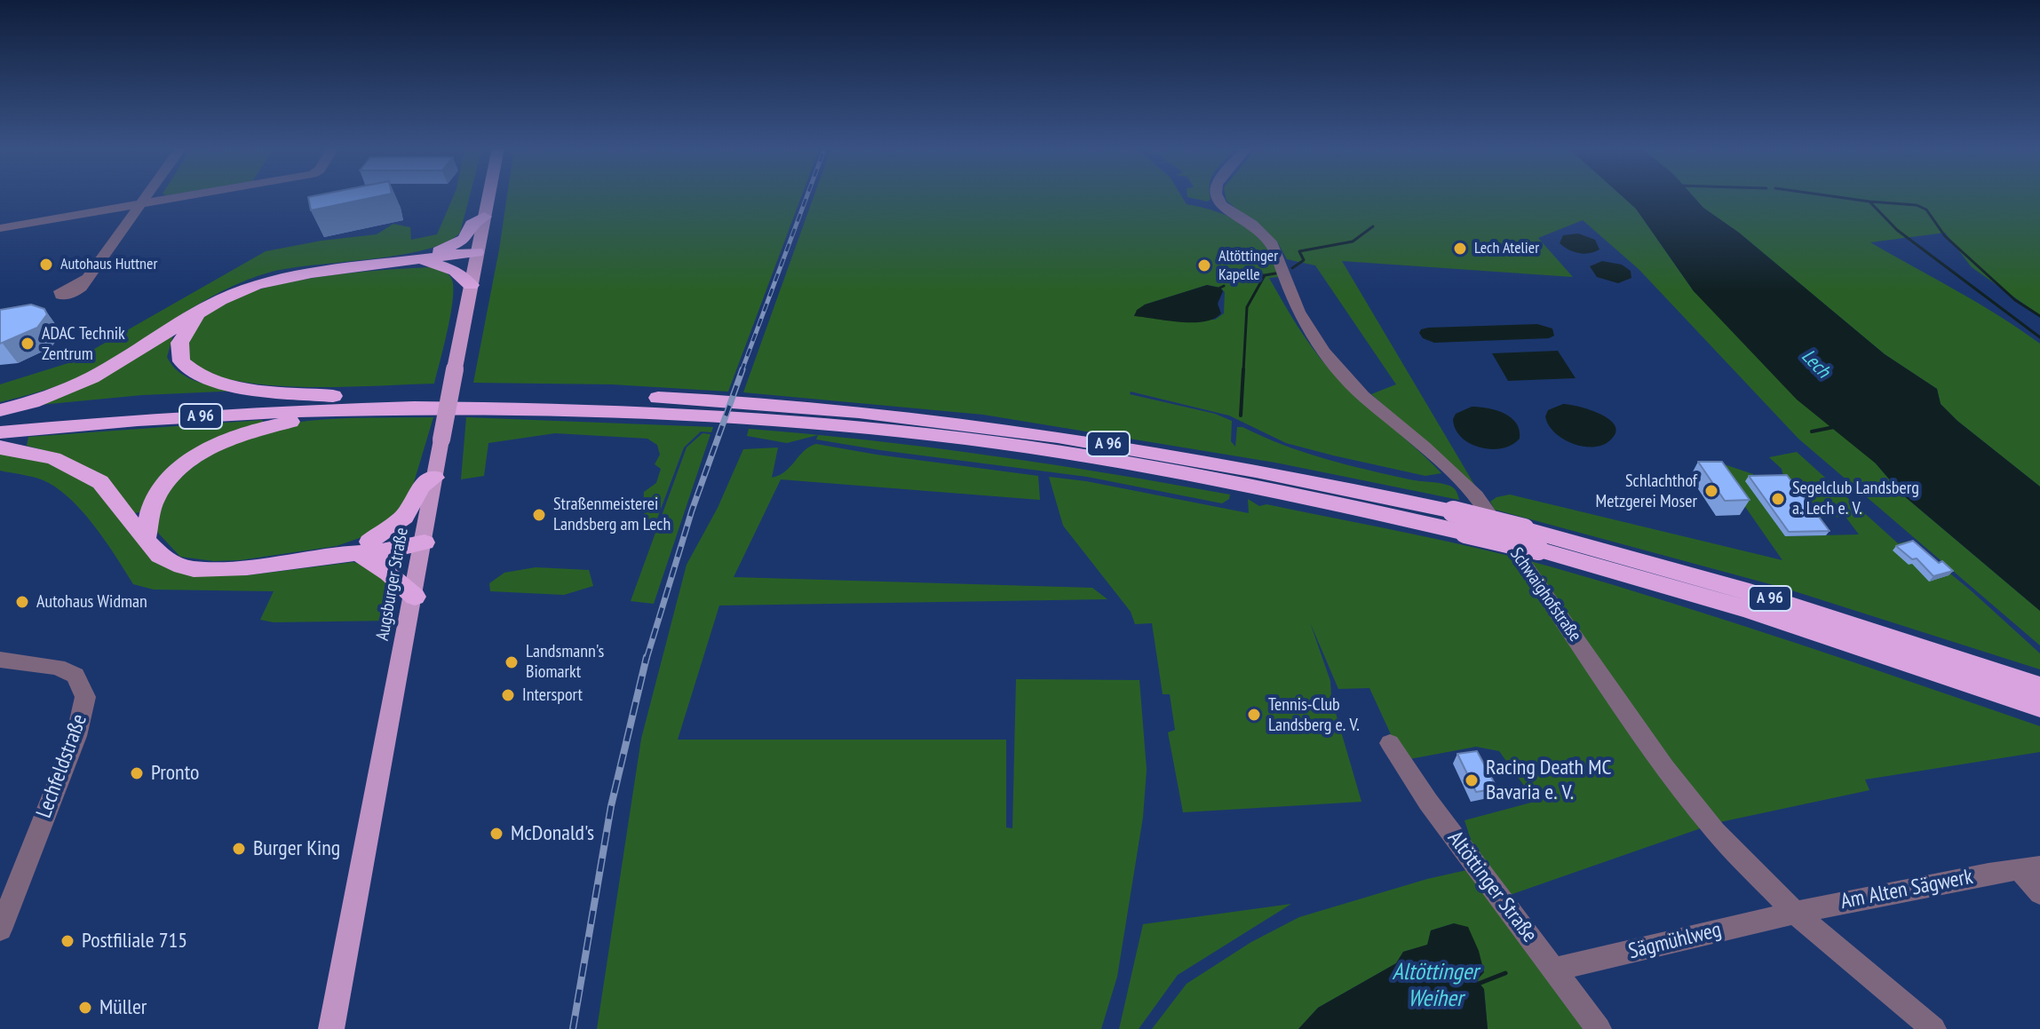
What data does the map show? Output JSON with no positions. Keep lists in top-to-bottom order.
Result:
{
  "streets": {
    "highway": ["A 96"],
    "main road": ["Augsburger Straße"],
    "street": [
      "Schwaighofstraße",
      "Lechfeldstraße",
      "Altöttinger Straße",
      "Am Alten Sägwerk",
      "Sägmühlweg"
    ]
  },
  "crossings": [
    ["Schwaighofstraße", "Am Alten Sägwerk"],
    ["Schwaighofstraße", "Sägmühlweg"],
    ["Altöttinger Straße", "Sägmühlweg"],
    ["Am Alten Sägwerk", "Sägmühlweg"]
  ],
  "water": ["Lech", "Altöttinger Weiher"],
  "places": [
    "Lech Atelier",
    "Autohaus Huttner",
    "Altöttinger Kapelle",
    "ADAC Technik Zentrum",
    "Schlachthof Metzgerei Moser",
    "Segelclub Landsberg a. Lech e. V.",
    "Straßenmeisterei Landsberg am Lech",
    "Autohaus Widman",
    "Landsmann's Biomarkt",
    "Intersport",
    "Tennis-Club Landsberg e. V.",
    "Pronto",
    "Racing Death MC Bavaria e. V.",
    "McDonald's",
    "Burger King",
    "Postfiliale 715",
    "Müller"
  ]
}
